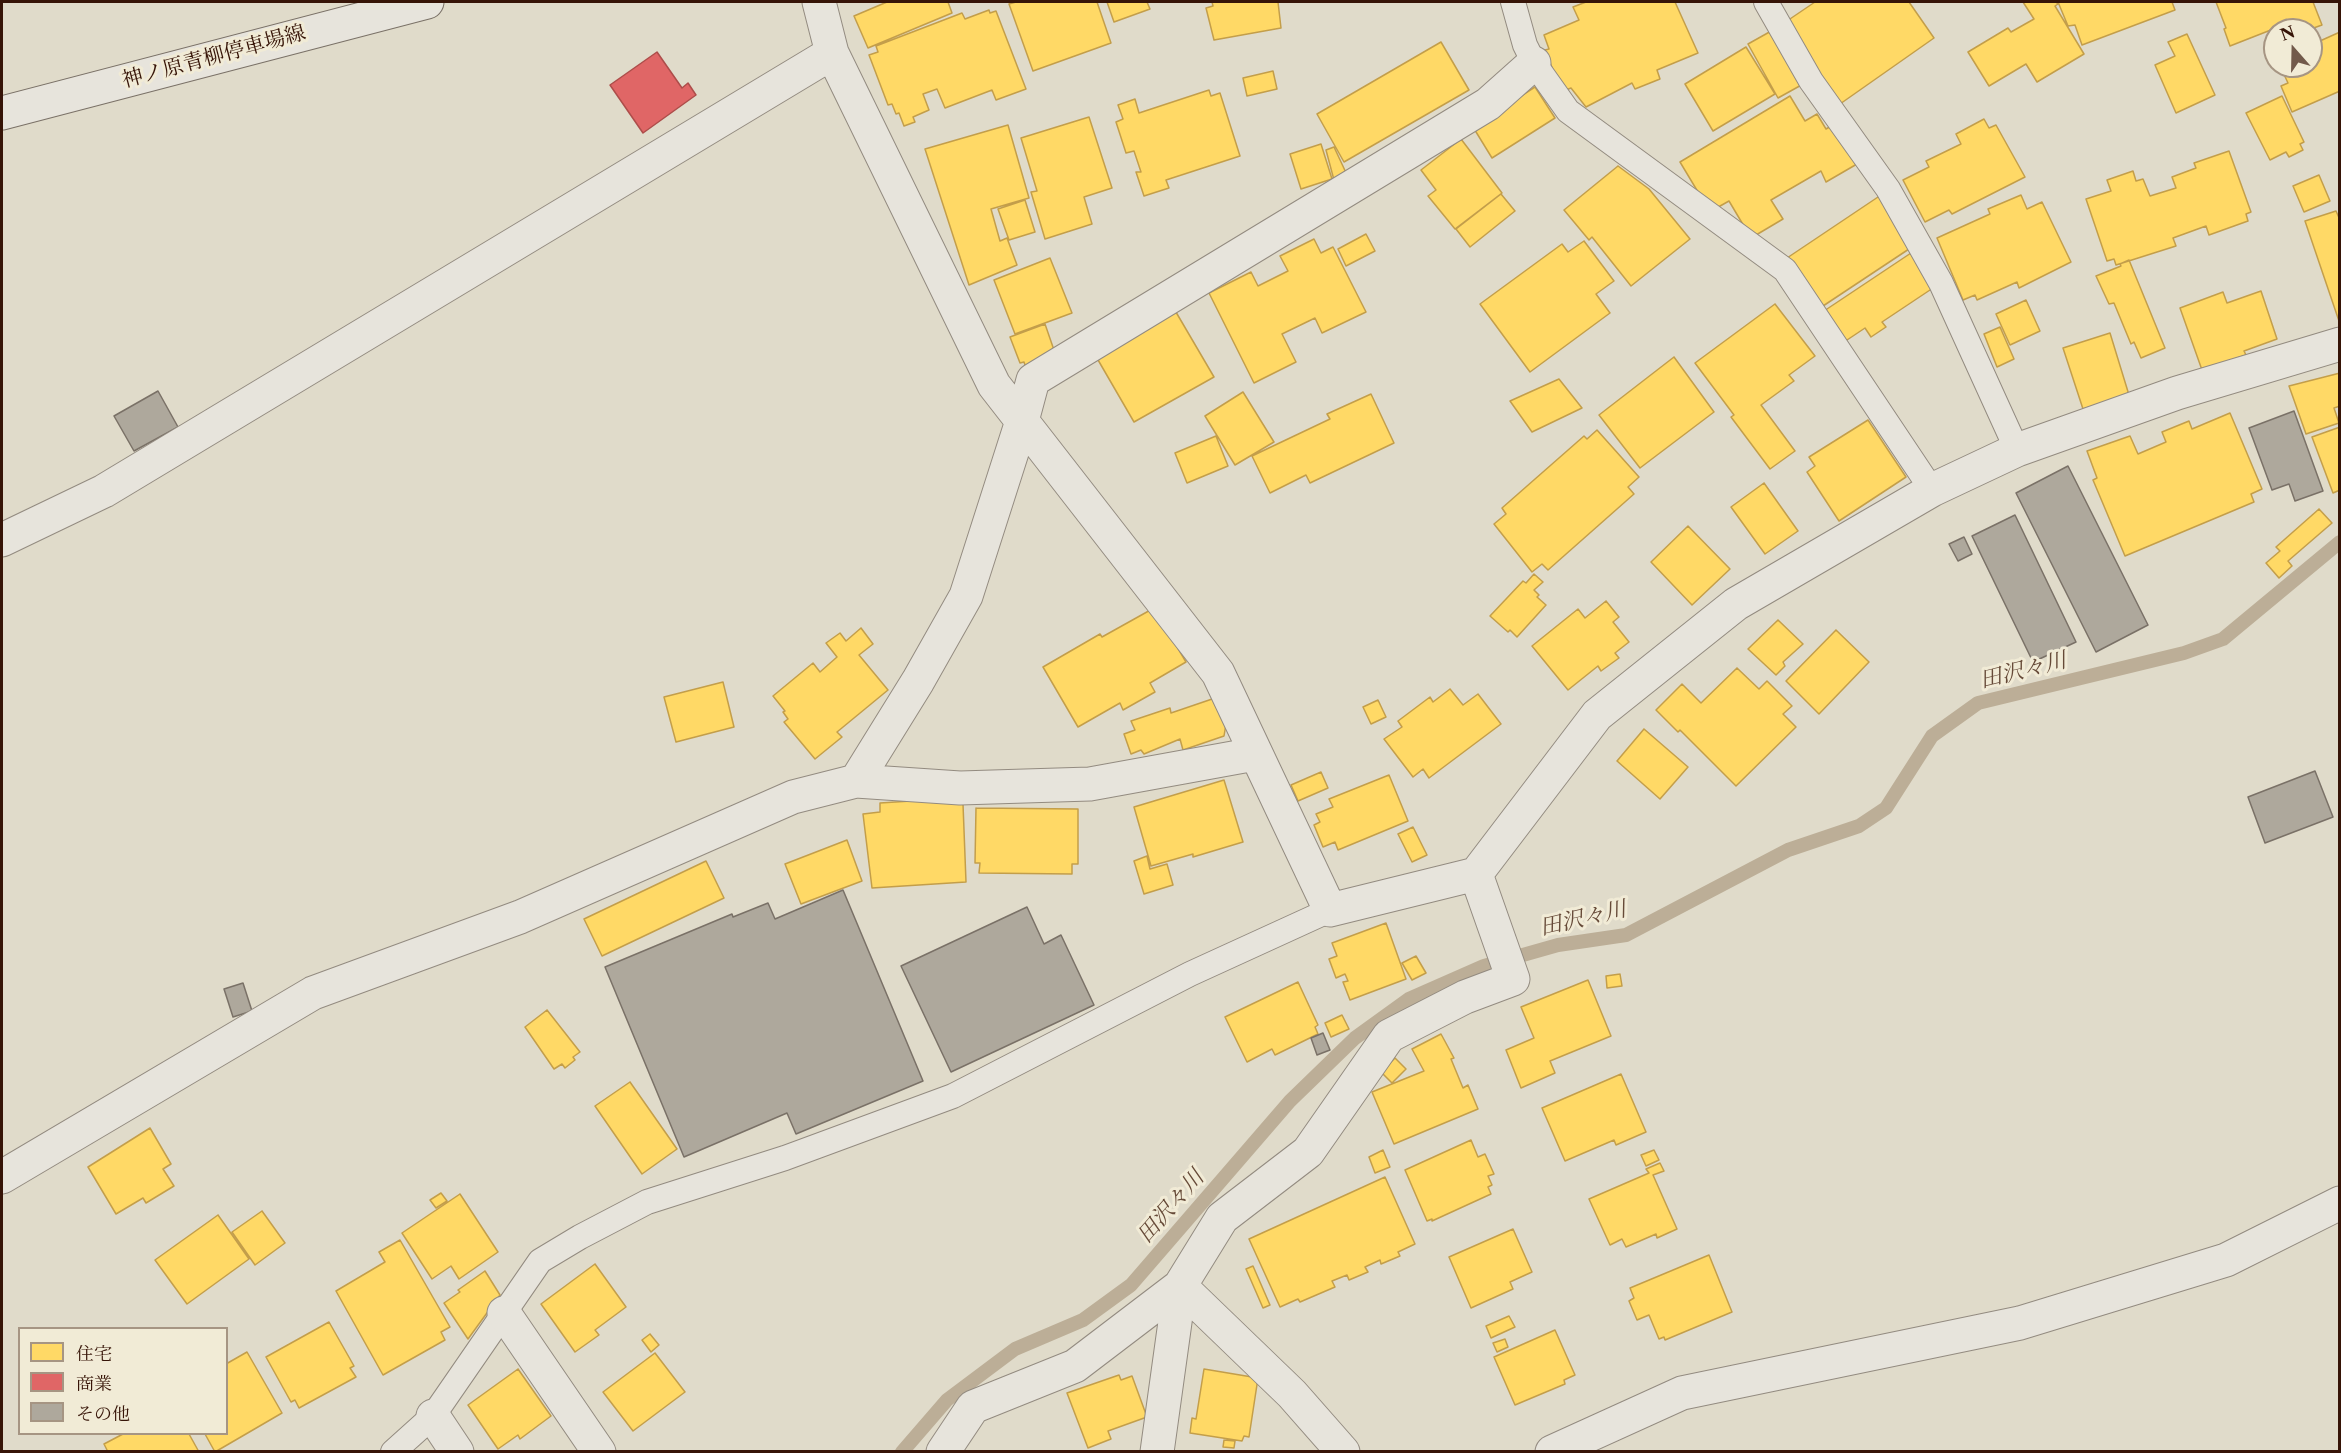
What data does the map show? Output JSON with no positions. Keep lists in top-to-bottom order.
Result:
{
  "streets": {
    "street": ["神ノ原青柳停車場線"]
  },
  "water": ["田沢々川"],
  "legend": ["住宅", "商業", "その他"],
  "north": "top"
}
